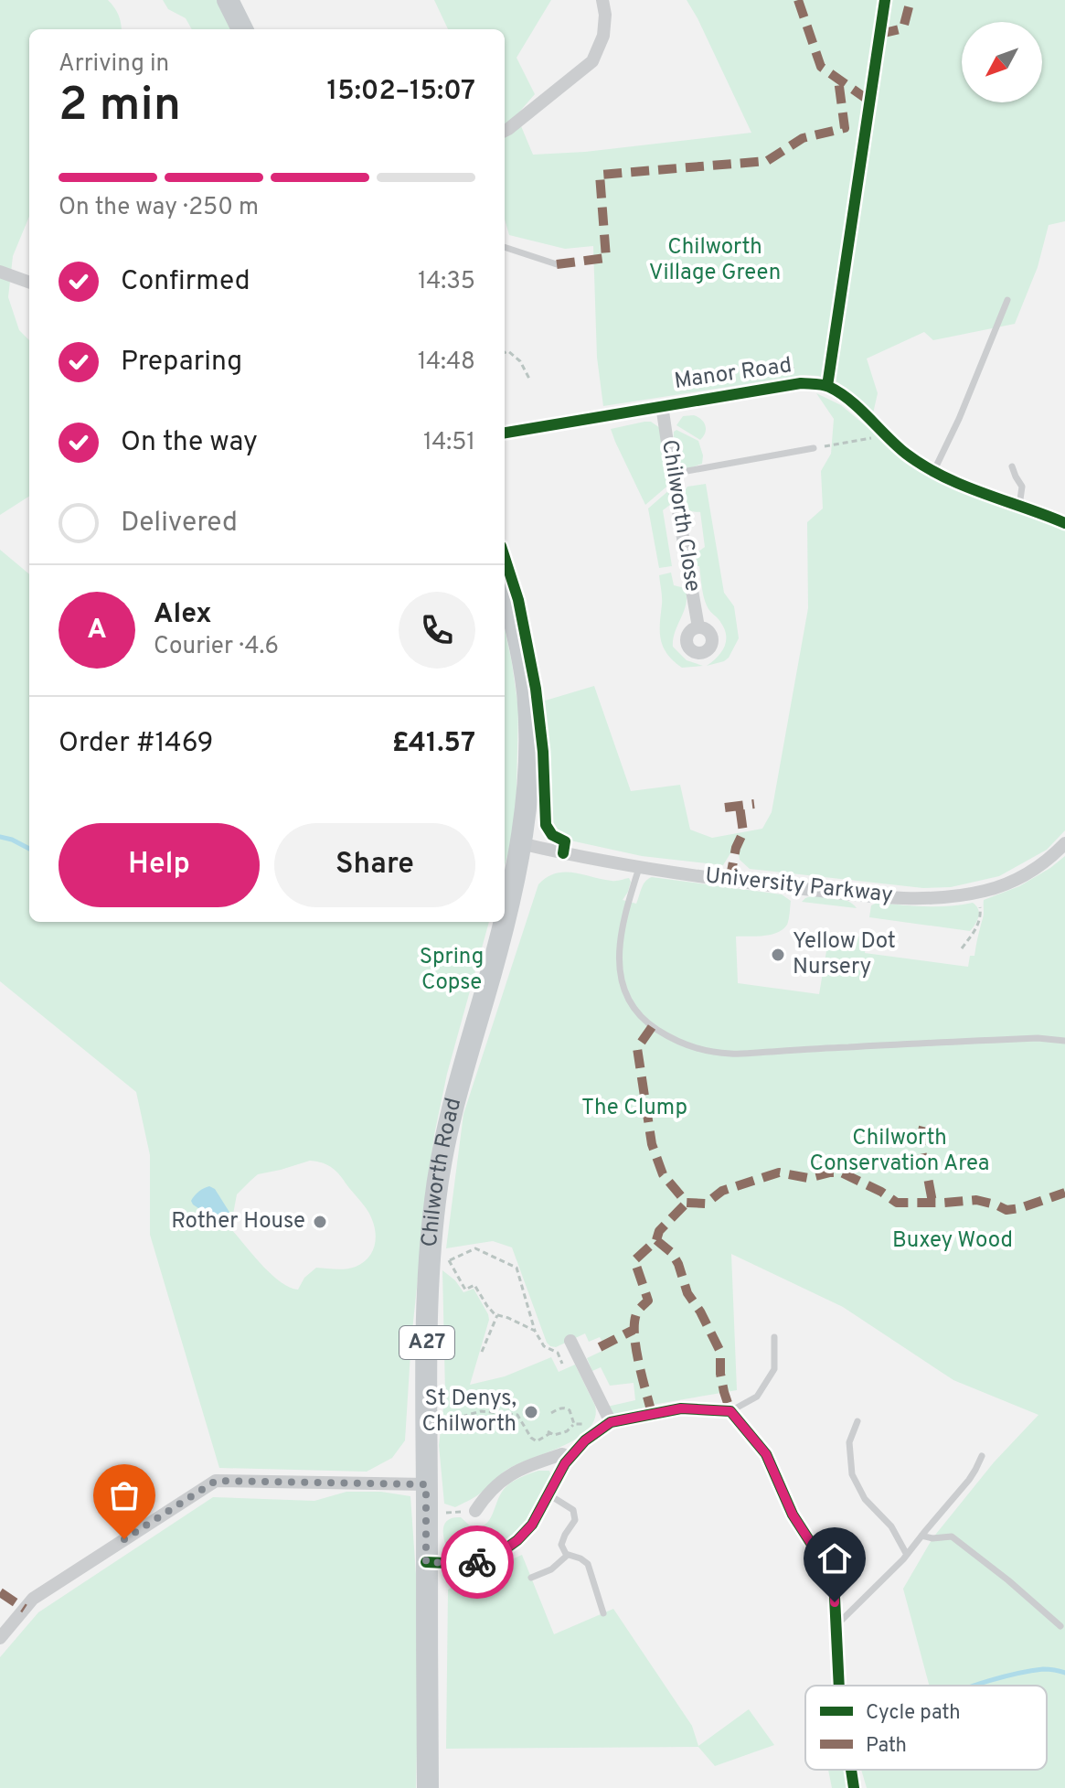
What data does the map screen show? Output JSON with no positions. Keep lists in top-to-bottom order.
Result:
{
  "streets": {
    "main road": ["Chilworth Road", "A27"],
    "street": ["Manor Road", "Chilworth Close", "University Parkway"]
  },
  "crossings": [
    ["Manor Road", "Chilworth Close"],
    ["University Parkway", "Chilworth Road"]
  ],
  "parks": [
    "Chilworth Village Green",
    "Spring Copse",
    "The Clump",
    "Chilworth Conservation Area",
    "Buxey Wood"
  ],
  "places": ["Yellow Dot Nursery", "Rother House", "St Denys, Chilworth"],
  "legend": ["Cycle path", "Path"],
  "north": "bottom left",
  "page": {
    "heading": ["2 min", "Arriving in", "15:02–15:07"],
    "panel": [
      "Alex",
      "Courier · 4.6",
      "Order #1469",
      "£41.57"
    ],
    "bar": "On the way · 250 m",
    "list": [
      ["Confirmed", "14:35"],
      ["Preparing", "14:48"],
      ["On the way", "14:51"],
      "Delivered"
    ],
    "round": "A",
    "buttons": ["Help", "Share"]
  }
}
